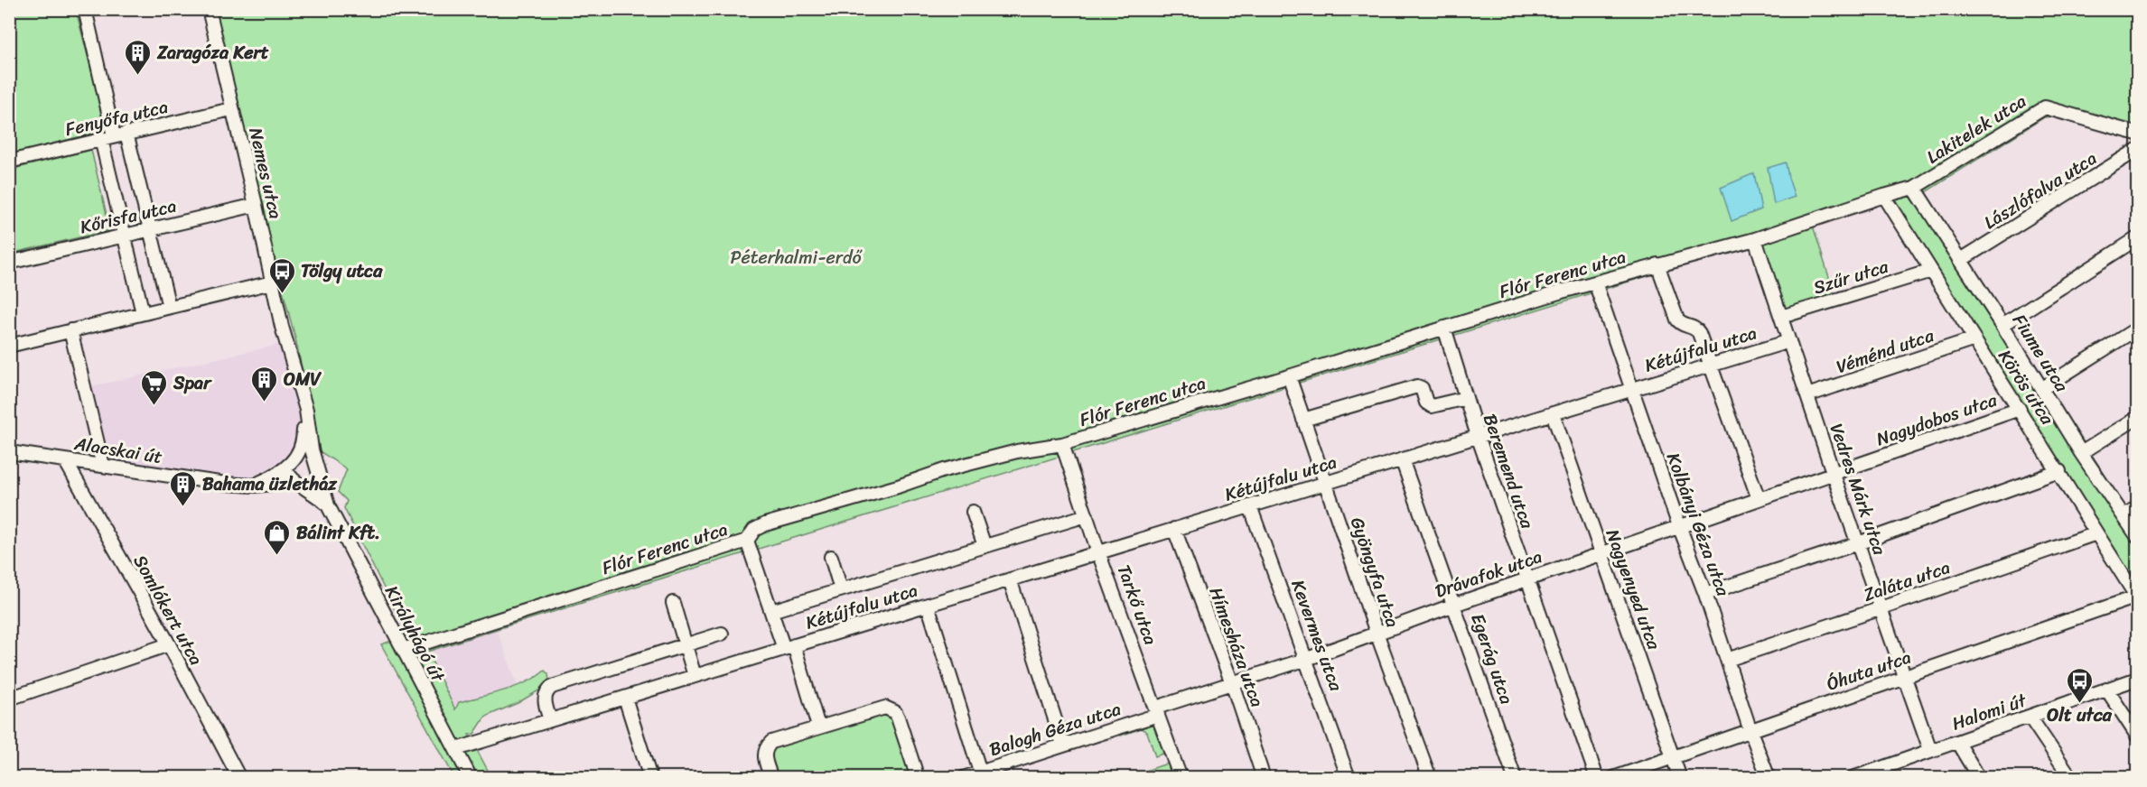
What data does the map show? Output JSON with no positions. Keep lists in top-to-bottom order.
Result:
{
  "streets": {
    "street": [
      "Fenyőfa utca",
      "Lakitelek utca",
      "Nemes utca",
      "Lászlófalva utca",
      "Kőrisfa utca",
      "Flór Ferenc utca",
      "Szűr utca",
      "Kétújfalu utca",
      "Véménd utca",
      "Fiume utca",
      "Körös utca",
      "Nagydobos utca",
      "Alacskai út",
      "Beremend utca",
      "Vedres Márk utca",
      "Kolbányi Géza utca",
      "Gyöngyfa utca",
      "Drávafok utca",
      "Zaláta utca",
      "Nagyenyed utca",
      "Tarkő utca",
      "Somlókert utca",
      "Királyhágó út",
      "Kevermes utca",
      "Hímesháza utca",
      "Egerág utca",
      "Óhuta utca",
      "Halomi út",
      "Balogh Géza utca"
    ]
  },
  "crossings": [
    ["Fenyőfa utca", "Nemes utca"],
    ["Lakitelek utca", "Flór Ferenc utca"],
    ["Lakitelek utca", "Fiume utca"],
    ["Nemes utca", "Kőrisfa utca"],
    ["Nemes utca", "Alacskai út"],
    ["Nemes utca", "Királyhágó út"],
    ["Lászlófalva utca", "Fiume utca"],
    ["Flór Ferenc utca", "Körös utca"],
    ["Flór Ferenc utca", "Beremend utca"],
    ["Flór Ferenc utca", "Vedres Márk utca"],
    ["Flór Ferenc utca", "Kolbányi Géza utca"],
    ["Flór Ferenc utca", "Gyöngyfa utca"],
    ["Flór Ferenc utca", "Tarkő utca"],
    ["Flór Ferenc utca", "Királyhágó út"],
    ["Szűr utca", "Körös utca"],
    ["Szűr utca", "Vedres Márk utca"],
    ["Kétújfalu utca", "Beremend utca"],
    ["Kétújfalu utca", "Vedres Márk utca"],
    ["Kétújfalu utca", "Kolbányi Géza utca"],
    ["Kétújfalu utca", "Gyöngyfa utca"],
    ["Kétújfalu utca", "Nagyenyed utca"],
    ["Kétújfalu utca", "Tarkő utca"],
    ["Kétújfalu utca", "Királyhágó út"],
    ["Kétújfalu utca", "Kevermes utca"],
    ["Kétújfalu utca", "Hímesháza utca"],
    ["Kétújfalu utca", "Egerág utca"],
    ["Véménd utca", "Körös utca"],
    ["Véménd utca", "Vedres Márk utca"],
    ["Körös utca", "Nagydobos utca"],
    ["Körös utca", "Zaláta utca"],
    ["Körös utca", "Óhuta utca"],
    ["Nagydobos utca", "Vedres Márk utca"],
    ["Nagydobos utca", "Drávafok utca"],
    ["Alacskai út", "Somlókert utca"],
    ["Alacskai út", "Királyhágó út"],
    ["Beremend utca", "Drávafok utca"],
    ["Vedres Márk utca", "Drávafok utca"],
    ["Vedres Márk utca", "Zaláta utca"],
    ["Vedres Márk utca", "Óhuta utca"],
    ["Vedres Márk utca", "Halomi út"],
    ["Kolbányi Géza utca", "Drávafok utca"],
    ["Kolbányi Géza utca", "Zaláta utca"],
    ["Kolbányi Géza utca", "Óhuta utca"],
    ["Gyöngyfa utca", "Drávafok utca"],
    ["Drávafok utca", "Nagyenyed utca"],
    ["Drávafok utca", "Tarkő utca"],
    ["Drávafok utca", "Kevermes utca"],
    ["Drávafok utca", "Hímesháza utca"],
    ["Drávafok utca", "Egerág utca"],
    ["Drávafok utca", "Balogh Géza utca"],
    ["Nagyenyed utca", "Óhuta utca"],
    ["Tarkő utca", "Balogh Géza utca"]
  ],
  "parks": ["Péterhalmi-erdő"],
  "places": {
    "building": ["Zaragóza Kert", "OMV", "Bahama üzletház"],
    "bus stop": ["Tölgy utca", "Olt utca"],
    "supermarket": ["Spar"],
    "shop": ["Bálint Kft."]
  }
}
